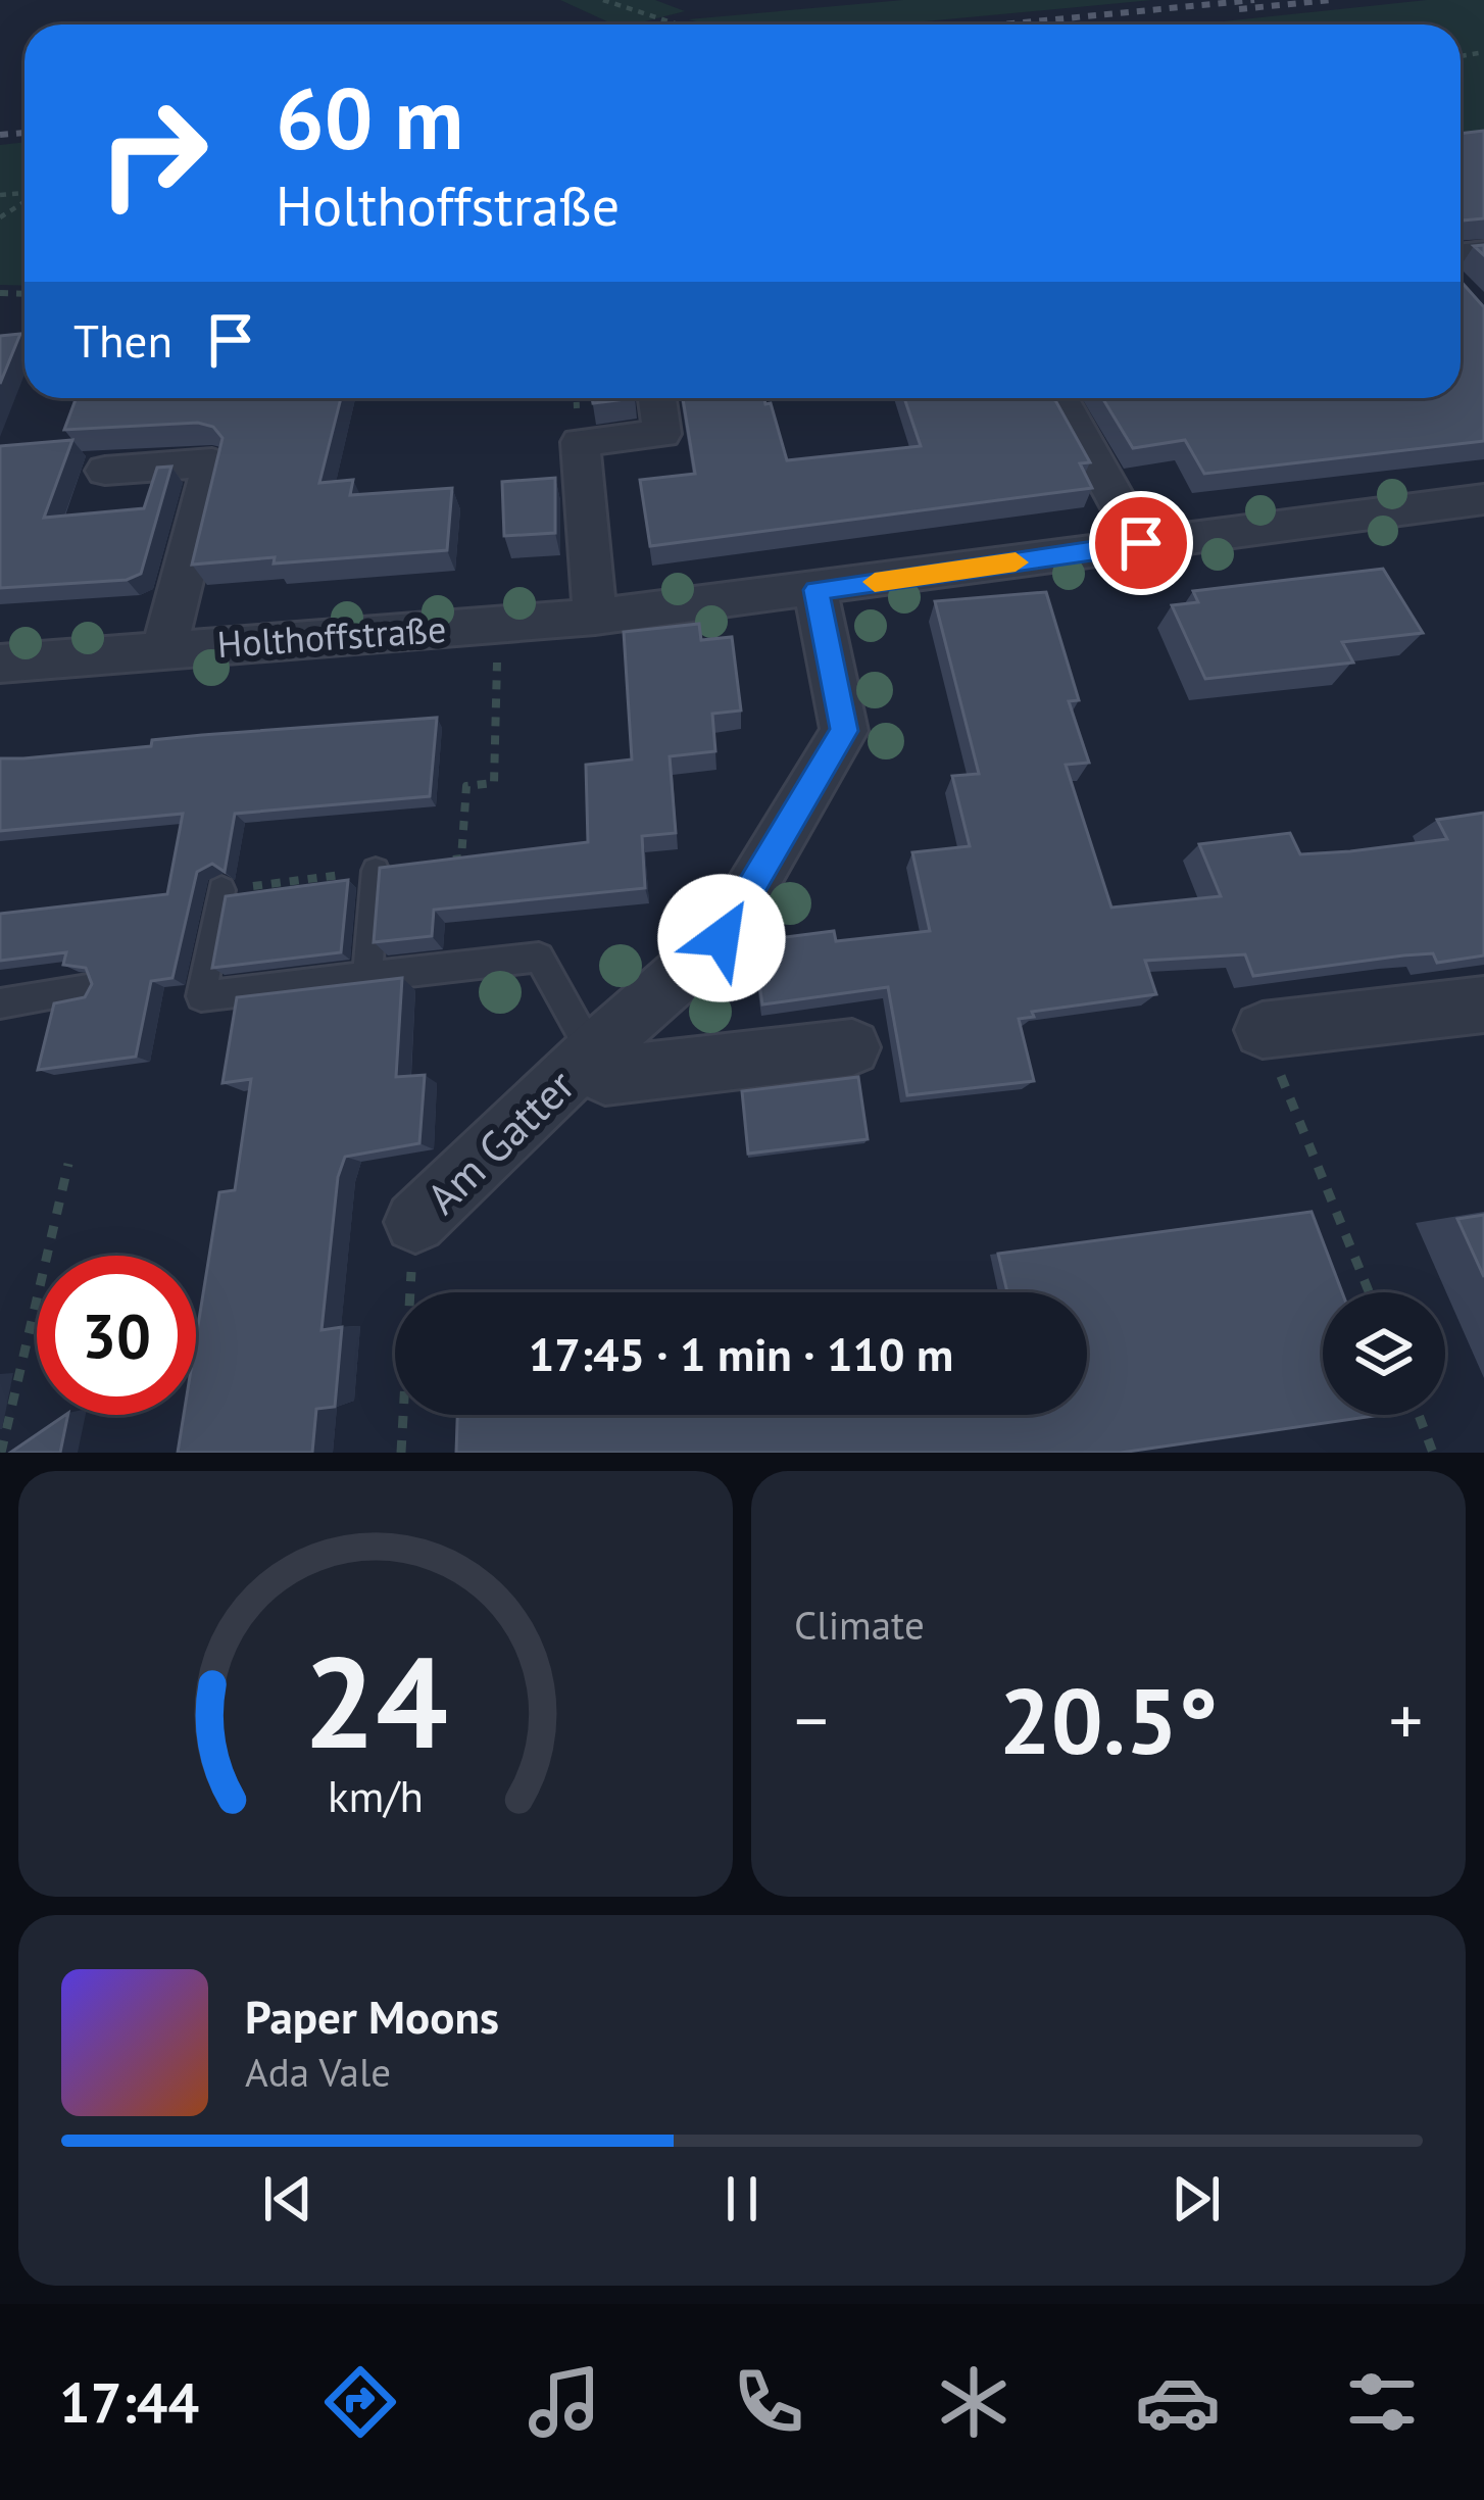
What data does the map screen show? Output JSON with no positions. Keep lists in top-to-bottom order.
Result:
{
  "streets": {
    "street": ["Holthoffstraße", "Am Gatter"]
  },
  "crossings": [
    ["Holthoffstraße", "Am Gatter"]
  ],
  "page": {
    "turn": ["60 m", "Holthoffstraße"],
    "then": "Then",
    "limit": "30",
    "trip": "17:45 · 1 min · 110 m",
    "tile": "Climate",
    "heat": ["−", "20.5°", "+"],
    "song": ["Paper Moons", "Ada Vale"],
    "tabs": "17:44",
    "gauge": ["24", "km/h"]
  }
}
